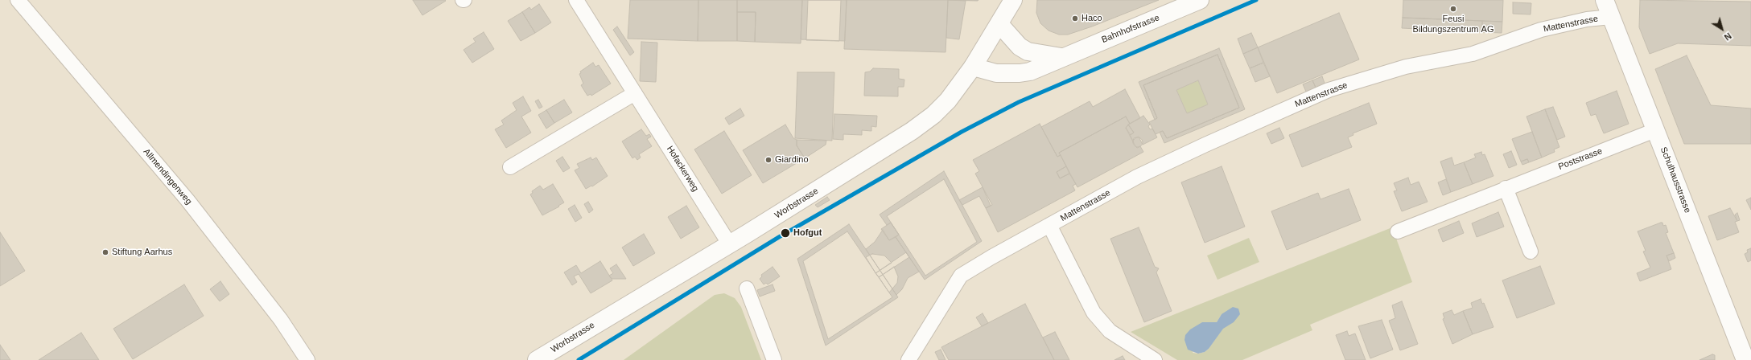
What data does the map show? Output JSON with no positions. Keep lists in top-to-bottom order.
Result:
{
  "streets": {
    "street": [
      "Mattenstrasse",
      "Bahnhofstrasse",
      "Poststrasse",
      "Hofackerweg",
      "Allmendingenweg",
      "Schulhausstrasse",
      "Worbstrasse"
    ]
  },
  "crossings": [
    ["Mattenstrasse", "Schulhausstrasse"],
    ["Bahnhofstrasse", "Worbstrasse"],
    ["Poststrasse", "Schulhausstrasse"],
    ["Hofackerweg", "Worbstrasse"]
  ],
  "places": [
    "Feusi Bildungszentrum AG",
    "Haco",
    "Giardino",
    "Hofgut",
    "Stiftung Aarhus"
  ],
  "north": "bottom right"
}
